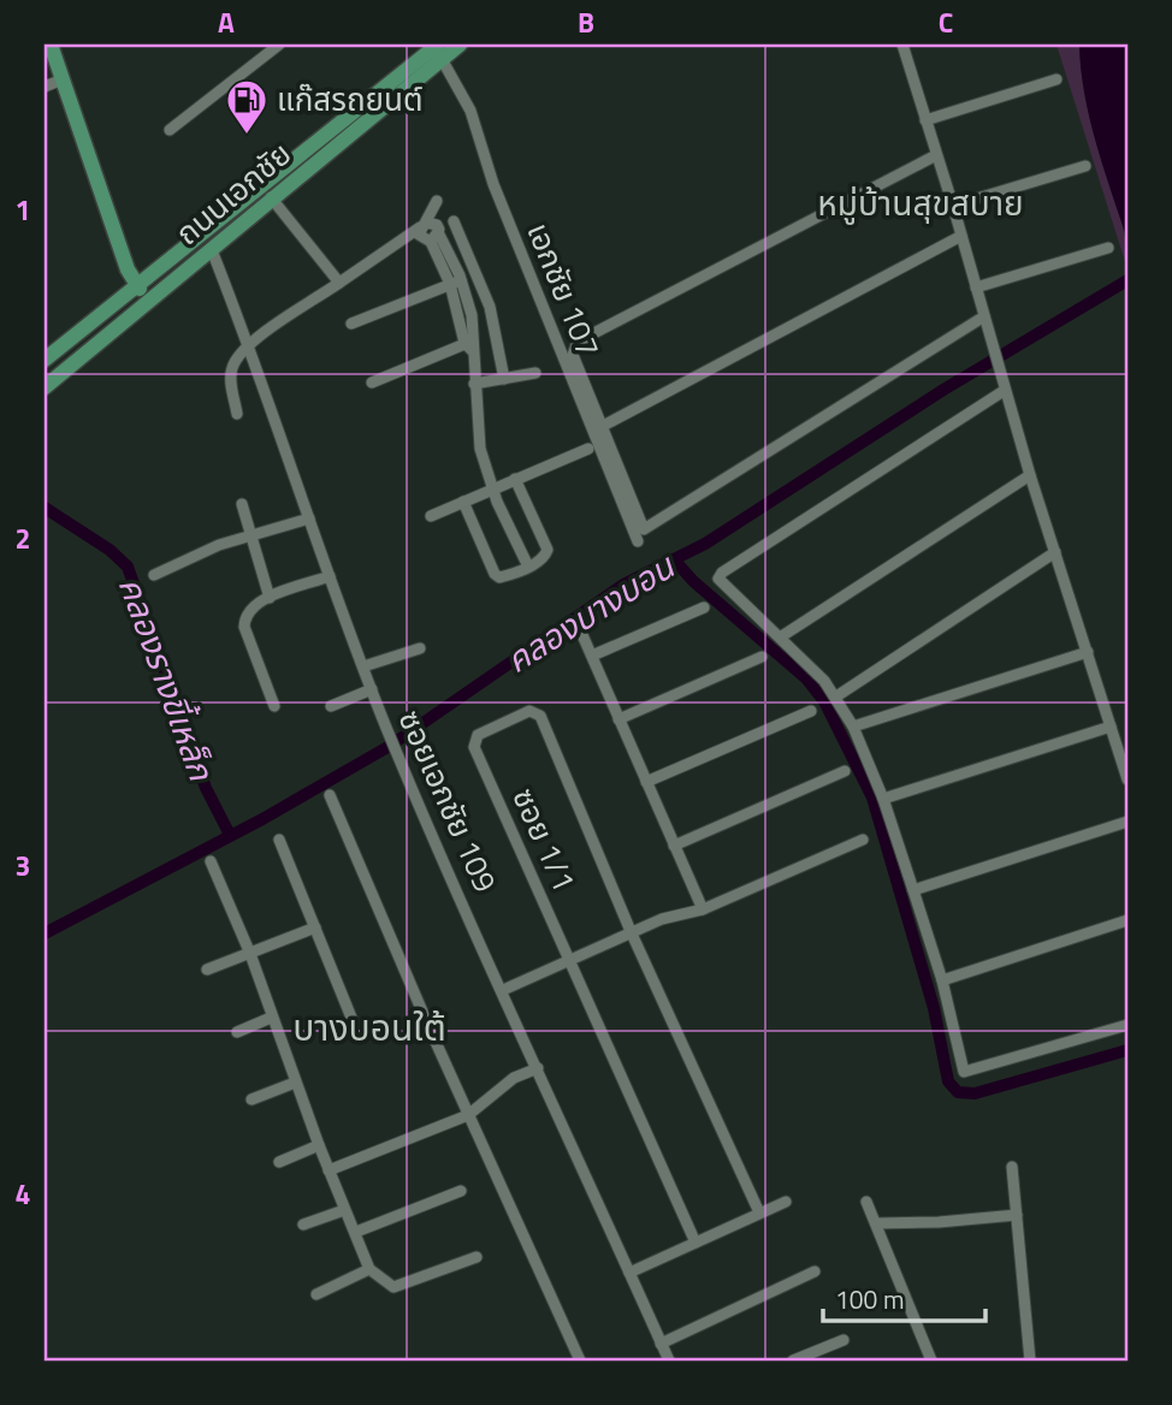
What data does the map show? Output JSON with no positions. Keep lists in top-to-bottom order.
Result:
{
  "streets": {
    "main road": ["ถนนเอกชัย"],
    "street": ["เอกชัย 107", "ซอยเอกชัย 109", "ซอย 1/1"]
  },
  "crossings": [
    ["ถนนเอกชัย", "เอกชัย 107"],
    ["ถนนเอกชัย", "ซอยเอกชัย 109"]
  ],
  "districts": ["หมู่บ้านสุขสบาย", "บางบอนใต้"],
  "water": ["คลองบางบอน", "คลองรางขี้เหล็ก"],
  "places": {
    "fuel station": ["แก๊สรถยนต์"]
  },
  "scale_bar": "100 m",
  "grid": {
    "columns": ["A", "B", "C"],
    "rows": [
      "1",
      "2",
      "3",
      "4"
    ]
  }
}
